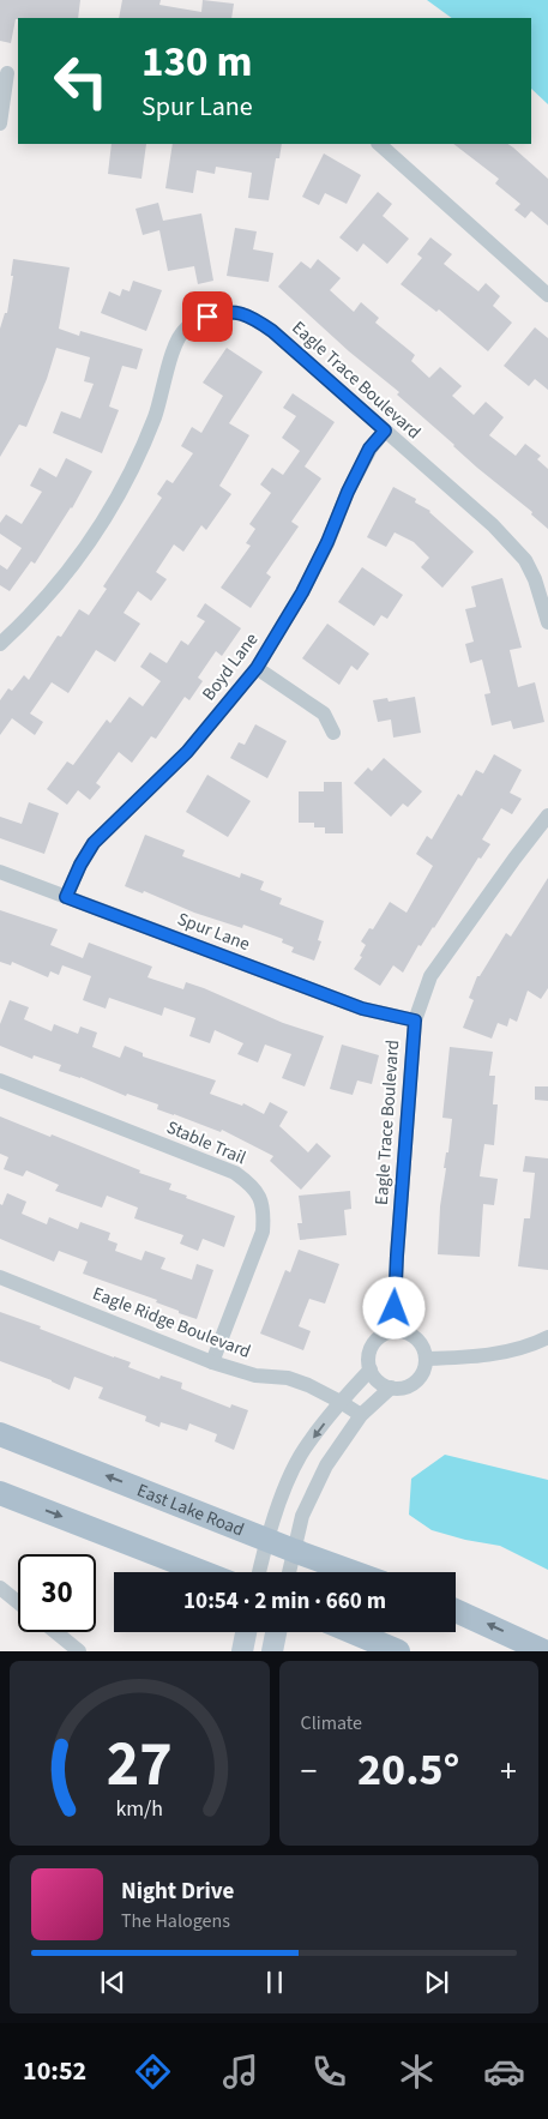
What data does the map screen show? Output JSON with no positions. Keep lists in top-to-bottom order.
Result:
{
  "streets": {
    "main road": ["East Lake Road"],
    "street": [
      "Eagle Trace Boulevard",
      "Boyd Lane",
      "Spur Lane",
      "Stable Trail",
      "Eagle Ridge Boulevard"
    ]
  },
  "crossings": [
    ["Eagle Trace Boulevard", "Boyd Lane"],
    ["Eagle Trace Boulevard", "Spur Lane"],
    ["Boyd Lane", "Spur Lane"],
    ["Stable Trail", "Eagle Ridge Boulevard"]
  ],
  "page": {
    "turn": ["130 m", "Spur Lane"],
    "limit": "30",
    "trip": "10:54 · 2 min · 660 m",
    "tile": "Climate",
    "heat": ["−", "20.5°", "+"],
    "song": ["Night Drive", "The Halogens"],
    "tabs": "10:52",
    "gauge": ["27", "km/h"]
  }
}
